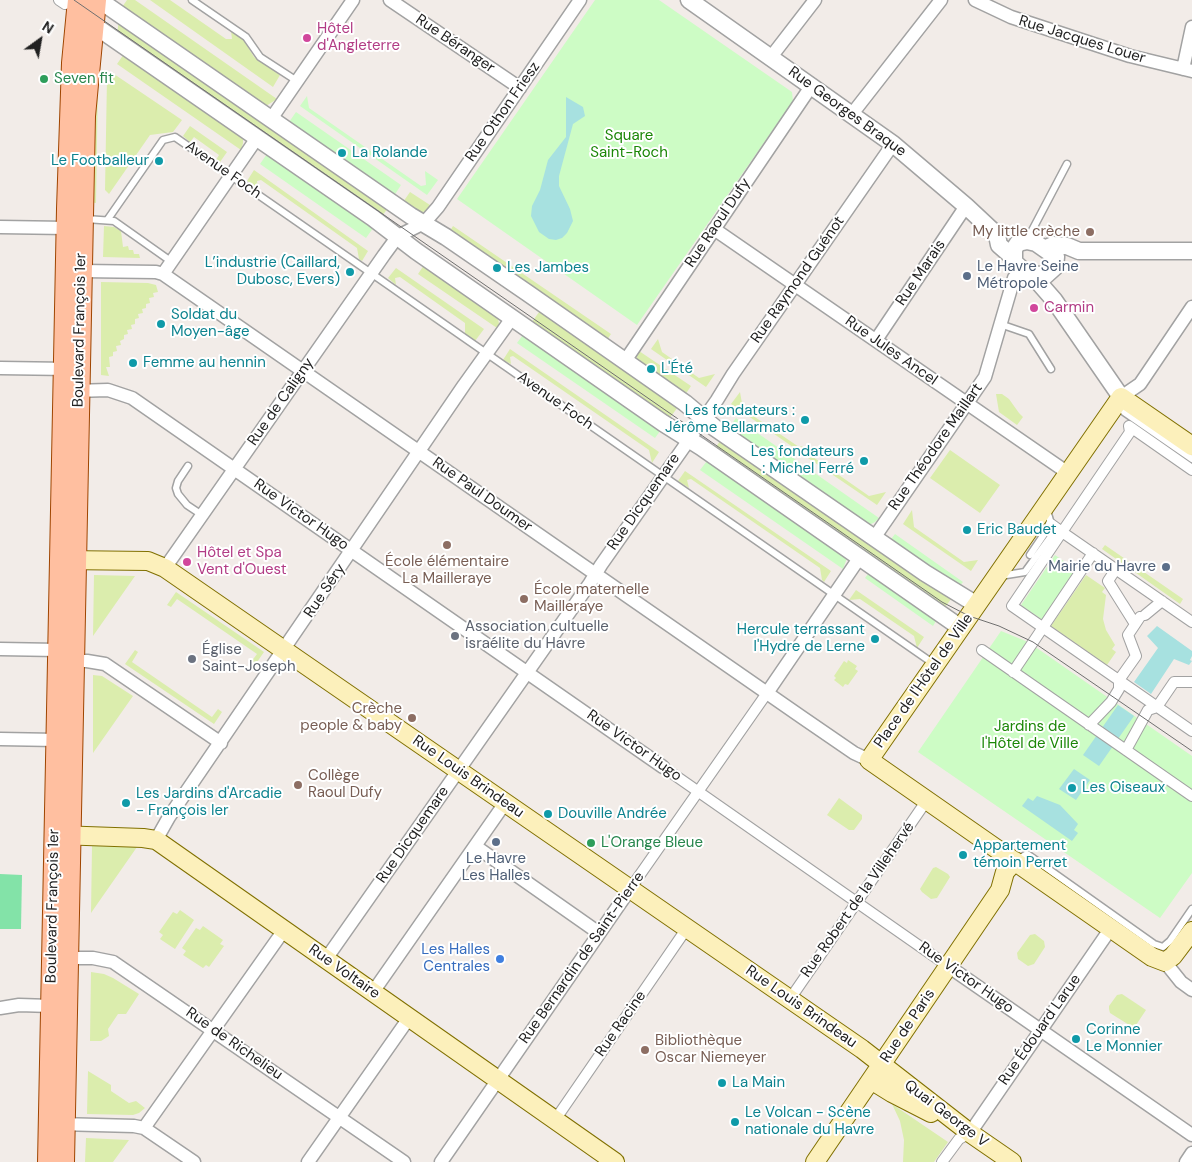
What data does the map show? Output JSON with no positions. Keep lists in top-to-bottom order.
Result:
{
  "streets": {
    "main road": [
      "Boulevard François 1er",
      "Place de l'Hôtel de Ville",
      "Rue Louis Brindeau",
      "Rue Voltaire",
      "Rue de Paris",
      "Quai George V"
    ],
    "street": [
      "Rue Jacques Louer",
      "Rue Béranger",
      "Rue Othon Friesz",
      "Rue Georges Braque",
      "Rue Raoul Dufy",
      "Rue Marais",
      "Rue Raymond Guénot",
      "Rue Jules Ancel",
      "Rue de Caligny",
      "Rue Théodore Maillart",
      "Rue Paul Doumer",
      "Rue Dicquemare",
      "Rue Victor Hugo",
      "Rue Séry",
      "Rue Robert de la Villehervé",
      "Rue Bernardin de Saint-Pierre",
      "Rue Racine",
      "Rue Édouard Larue",
      "Rue de Richelieu"
    ],
    "lane": ["Avenue Foch"]
  },
  "crossings": [
    ["Rue Béranger", "Rue Othon Friesz"],
    ["Rue Georges Braque", "Rue Raoul Dufy"],
    ["Rue Georges Braque", "Rue Marais"],
    ["Rue Georges Braque", "Rue Raymond Guénot"],
    ["Rue Georges Braque", "Rue Théodore Maillart"],
    ["Rue Georges Braque", "Place de l'Hôtel de Ville"],
    ["Avenue Foch", "Rue de Caligny"],
    ["Avenue Foch", "Rue Dicquemare"],
    ["Avenue Foch", "Rue Séry"],
    ["Avenue Foch", "Place de l'Hôtel de Ville"],
    ["Avenue Foch", "Rue Bernardin de Saint-Pierre"],
    ["Rue Raoul Dufy", "Rue Jules Ancel"],
    ["Rue Marais", "Rue Jules Ancel"],
    ["Rue Raymond Guénot", "Rue Jules Ancel"],
    ["Boulevard François 1er", "Rue Paul Doumer"],
    ["Boulevard François 1er", "Rue Victor Hugo"],
    ["Boulevard François 1er", "Rue Louis Brindeau"],
    ["Boulevard François 1er", "Rue Voltaire"],
    ["Boulevard François 1er", "Rue de Richelieu"],
    ["Rue Jules Ancel", "Rue Théodore Maillart"],
    ["Rue Jules Ancel", "Place de l'Hôtel de Ville"],
    ["Rue de Caligny", "Rue Paul Doumer"],
    ["Rue de Caligny", "Rue Victor Hugo"],
    ["Rue de Caligny", "Rue Louis Brindeau"],
    ["Rue Paul Doumer", "Rue Dicquemare"],
    ["Rue Paul Doumer", "Rue Séry"],
    ["Rue Paul Doumer", "Place de l'Hôtel de Ville"],
    ["Rue Paul Doumer", "Rue Bernardin de Saint-Pierre"],
    ["Rue Dicquemare", "Rue Victor Hugo"],
    ["Rue Dicquemare", "Rue Louis Brindeau"],
    ["Rue Dicquemare", "Rue Voltaire"],
    ["Rue Victor Hugo", "Rue Séry"],
    ["Rue Victor Hugo", "Rue Robert de la Villehervé"],
    ["Rue Victor Hugo", "Rue Bernardin de Saint-Pierre"],
    ["Rue Victor Hugo", "Rue de Paris"],
    ["Rue Victor Hugo", "Rue Édouard Larue"],
    ["Rue Séry", "Rue Louis Brindeau"],
    ["Rue Séry", "Rue Voltaire"],
    ["Place de l'Hôtel de Ville", "Rue Robert de la Villehervé"],
    ["Place de l'Hôtel de Ville", "Rue de Paris"],
    ["Place de l'Hôtel de Ville", "Rue Édouard Larue"],
    ["Rue Louis Brindeau", "Rue Robert de la Villehervé"],
    ["Rue Louis Brindeau", "Rue Bernardin de Saint-Pierre"],
    ["Rue Louis Brindeau", "Rue Racine"],
    ["Rue Louis Brindeau", "Rue de Paris"],
    ["Rue Louis Brindeau", "Quai George V"],
    ["Rue Bernardin de Saint-Pierre", "Rue Voltaire"],
    ["Rue Voltaire", "Rue Racine"],
    ["Rue de Paris", "Quai George V"],
    ["Rue Édouard Larue", "Quai George V"]
  ],
  "parks": ["Square Saint-Roch", "Jardins de l'Hôtel de Ville"],
  "places": [
    "Hôtel d'Angleterre",
    "Seven fit",
    "La Rolande",
    "Le Footballeur",
    "My little crèche",
    "Les Jambes",
    "L’industrie (Caillard, Dubosc, Evers)",
    "Le Havre Seine Métropole",
    "Carmin",
    "Soldat du Moyen-âge",
    "Femme au hennin",
    "L'Été",
    "Les fondateurs : Jérôme Bellarmato",
    "Les fondateurs : Michel Ferré",
    "Eric Baudet",
    "École élémentaire La Mailleraye",
    "Hôtel et Spa Vent d'Ouest",
    "Mairie du Havre",
    "École maternelle Mailleraye",
    "Association cultuelle israélite du Havre",
    "Hercule terrassant l'Hydre de Lerne",
    "Église Saint-Joseph",
    "Crèche people & baby",
    "Collège Raoul Dufy",
    "Les Oiseaux",
    "Les Jardins d'Arcadie - François Ier",
    "Douville Andrée",
    "Le Havre Les Halles",
    "L'Orange Bleue",
    "Appartement témoin Perret",
    "Les Halles Centrales",
    "Corinne Le Monnier",
    "Bibliothèque Oscar Niemeyer",
    "La Main",
    "Le Volcan - Scène nationale du Havre"
  ],
  "north": "top right"
}
